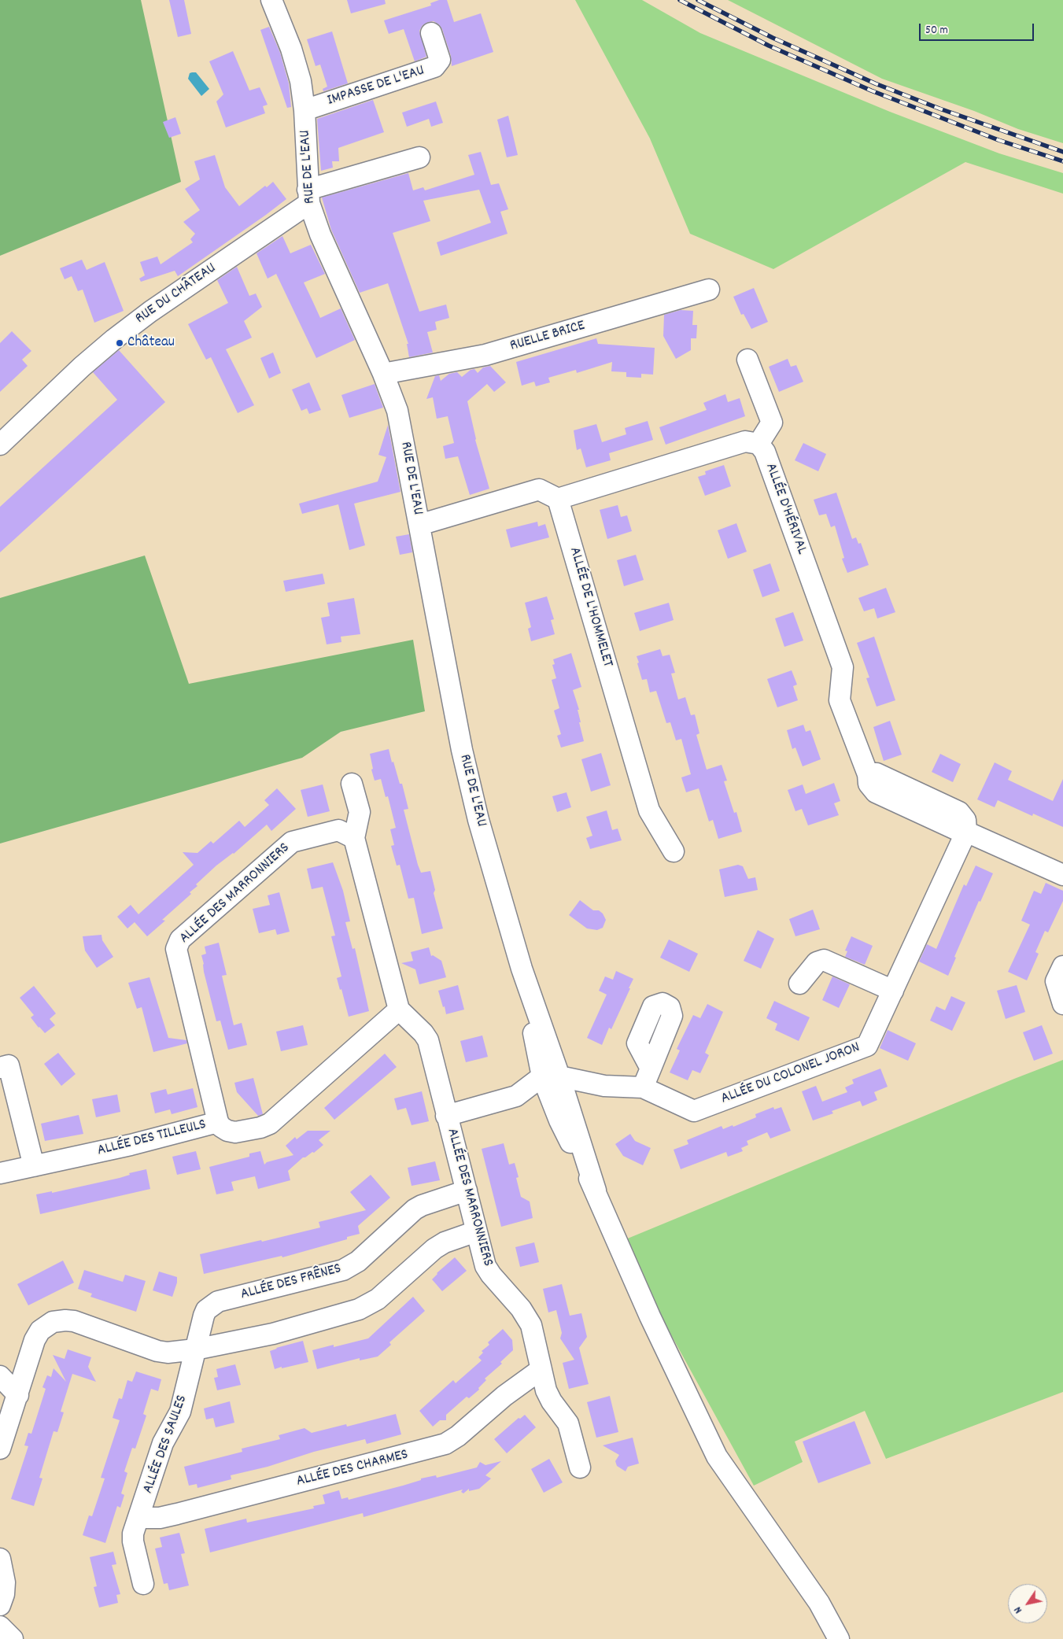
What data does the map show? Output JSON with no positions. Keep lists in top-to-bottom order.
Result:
{
  "streets": {
    "street": [
      "IMPASSE DE L'EAU",
      "RUE DE L'EAU",
      "RUE DU CHÂTEAU",
      "RUELLE BRICE",
      "ALLÉE D'HÉRIVAL",
      "ALLÉE DE L'HOMMELET",
      "ALLÉE DES MARRONNIERS",
      "ALLÉE DU COLONEL JORON",
      "ALLÉE DES TILLEULS",
      "ALLÉE DES FRÊNES",
      "ALLÉE DES SAULES",
      "ALLÉE DES CHARMES"
    ]
  },
  "crossings": [
    ["IMPASSE DE L'EAU", "RUE DE L'EAU"],
    ["RUE DE L'EAU", "RUE DU CHÂTEAU"],
    ["RUE DE L'EAU", "RUELLE BRICE"],
    ["RUE DE L'EAU", "ALLÉE DES MARRONNIERS"],
    ["RUE DE L'EAU", "ALLÉE DU COLONEL JORON"],
    ["ALLÉE D'HÉRIVAL", "ALLÉE DU COLONEL JORON"],
    ["ALLÉE DES MARRONNIERS", "ALLÉE DU COLONEL JORON"],
    ["ALLÉE DES MARRONNIERS", "ALLÉE DES TILLEULS"],
    ["ALLÉE DES MARRONNIERS", "ALLÉE DES FRÊNES"],
    ["ALLÉE DES MARRONNIERS", "ALLÉE DES CHARMES"],
    ["ALLÉE DES FRÊNES", "ALLÉE DES SAULES"],
    ["ALLÉE DES SAULES", "ALLÉE DES CHARMES"]
  ],
  "places": ["Château"],
  "scale_bar": "50 m",
  "north": "bottom left"
}
